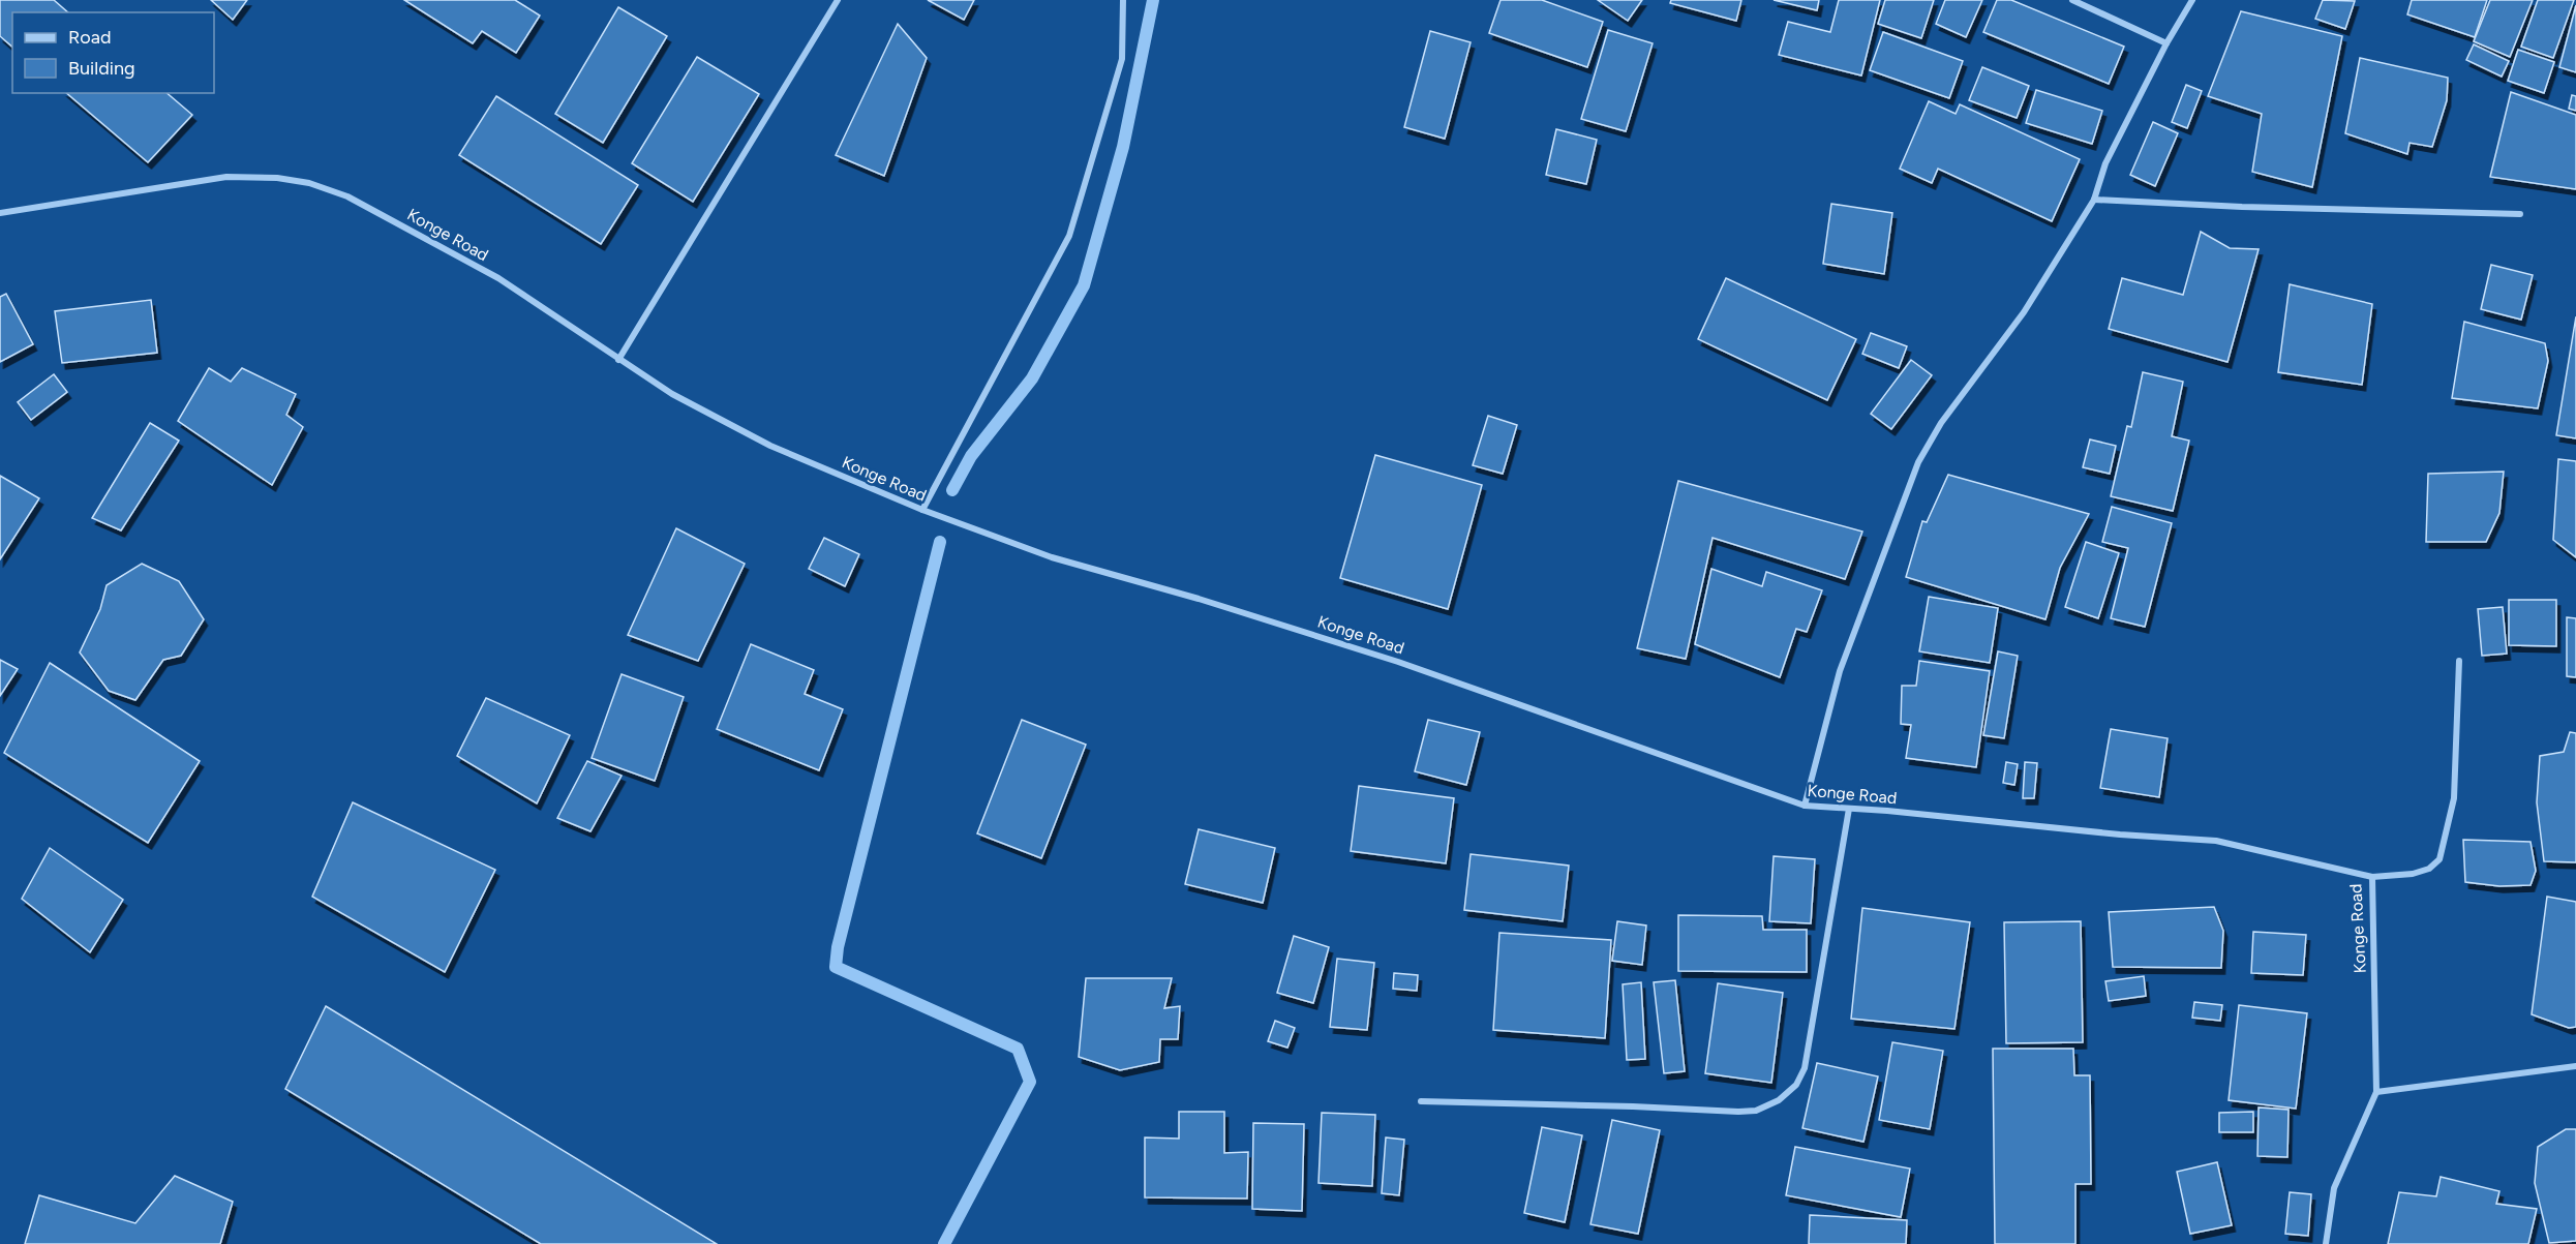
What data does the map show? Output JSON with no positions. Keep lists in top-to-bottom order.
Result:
{
  "streets": {
    "street": ["Konge Road"]
  },
  "legend": ["Road", "Building"]
}
